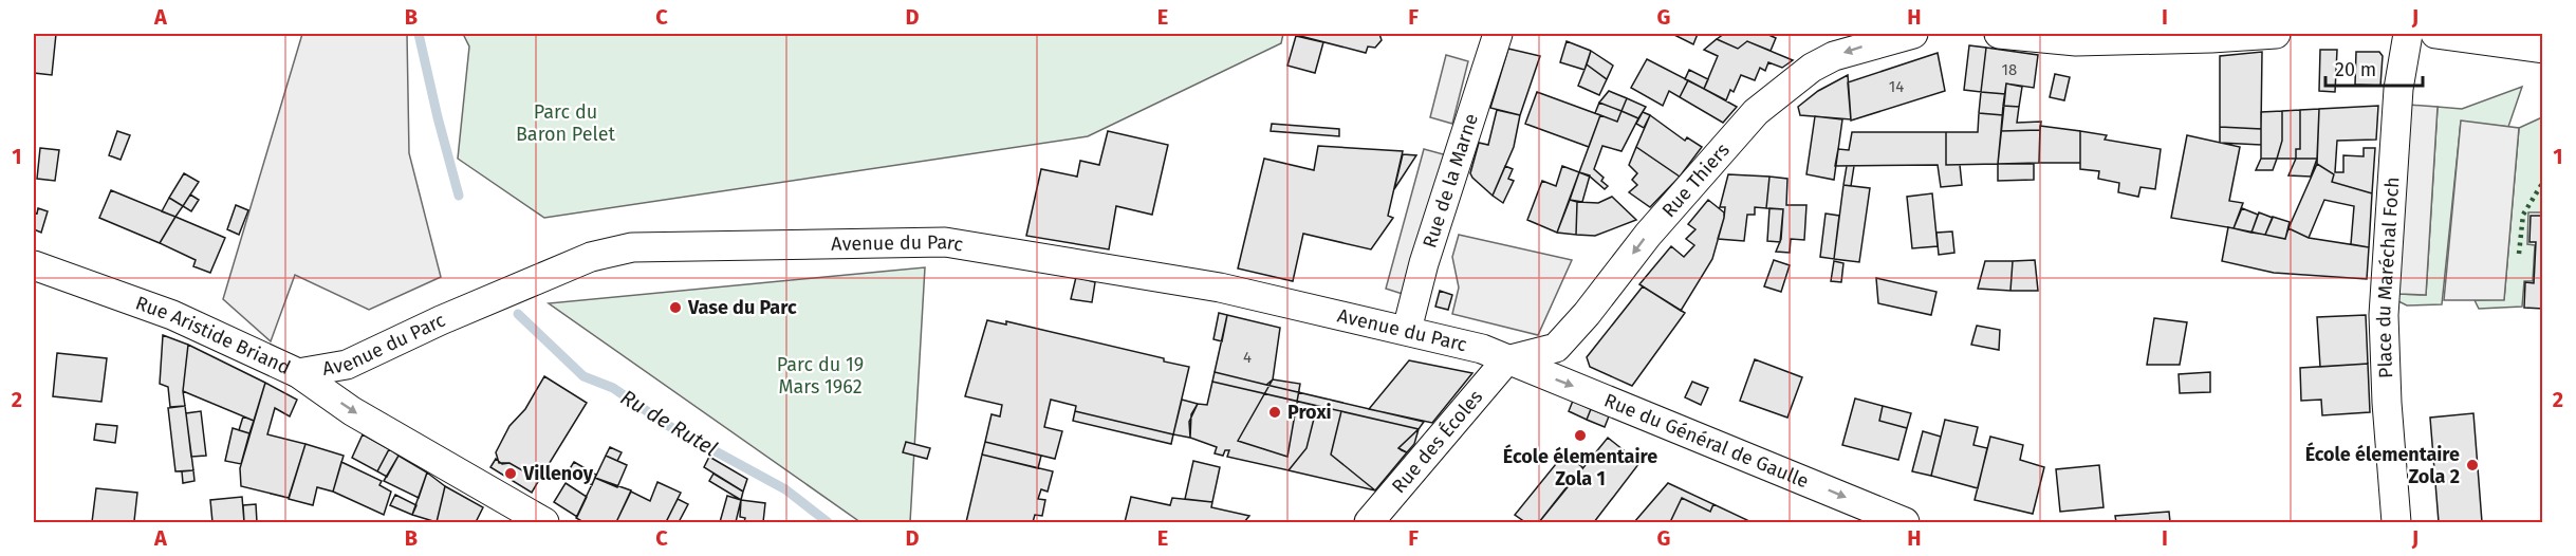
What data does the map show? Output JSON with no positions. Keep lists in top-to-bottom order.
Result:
{
  "streets": {
    "street": [
      "Rue de la Marne",
      "Rue Thiers",
      "Avenue du Parc",
      "Place du Maréchal Foch",
      "Rue Aristide Briand",
      "Rue du Général de Gaulle",
      "Rue des Écoles"
    ]
  },
  "crossings": [
    ["Rue de la Marne", "Avenue du Parc"],
    ["Rue Thiers", "Avenue du Parc"],
    ["Rue Thiers", "Rue du Général de Gaulle"],
    ["Rue Thiers", "Rue des Écoles"],
    ["Avenue du Parc", "Rue Aristide Briand"],
    ["Avenue du Parc", "Rue du Général de Gaulle"],
    ["Avenue du Parc", "Rue des Écoles"],
    ["Rue du Général de Gaulle", "Rue des Écoles"]
  ],
  "one_way": ["Rue Thiers", "Rue Aristide Briand", "Rue du Général de Gaulle"],
  "water": ["Ru de Rutel"],
  "parks": ["Parc du Baron Pelet", "Parc du 19 Mars 1962"],
  "places": [
    "Vase du Parc",
    "Proxi",
    "École élementaire Zola 1",
    "École élementaire Zola 2",
    "Villenoy"
  ],
  "house_numbers": ["18", "14", "4"],
  "scale_bar": "20 m",
  "grid": {
    "columns": [
      "A",
      "B",
      "C",
      "D",
      "E",
      "F",
      "G",
      "H",
      "I",
      "J"
    ],
    "rows": ["1", "2"]
  }
}
